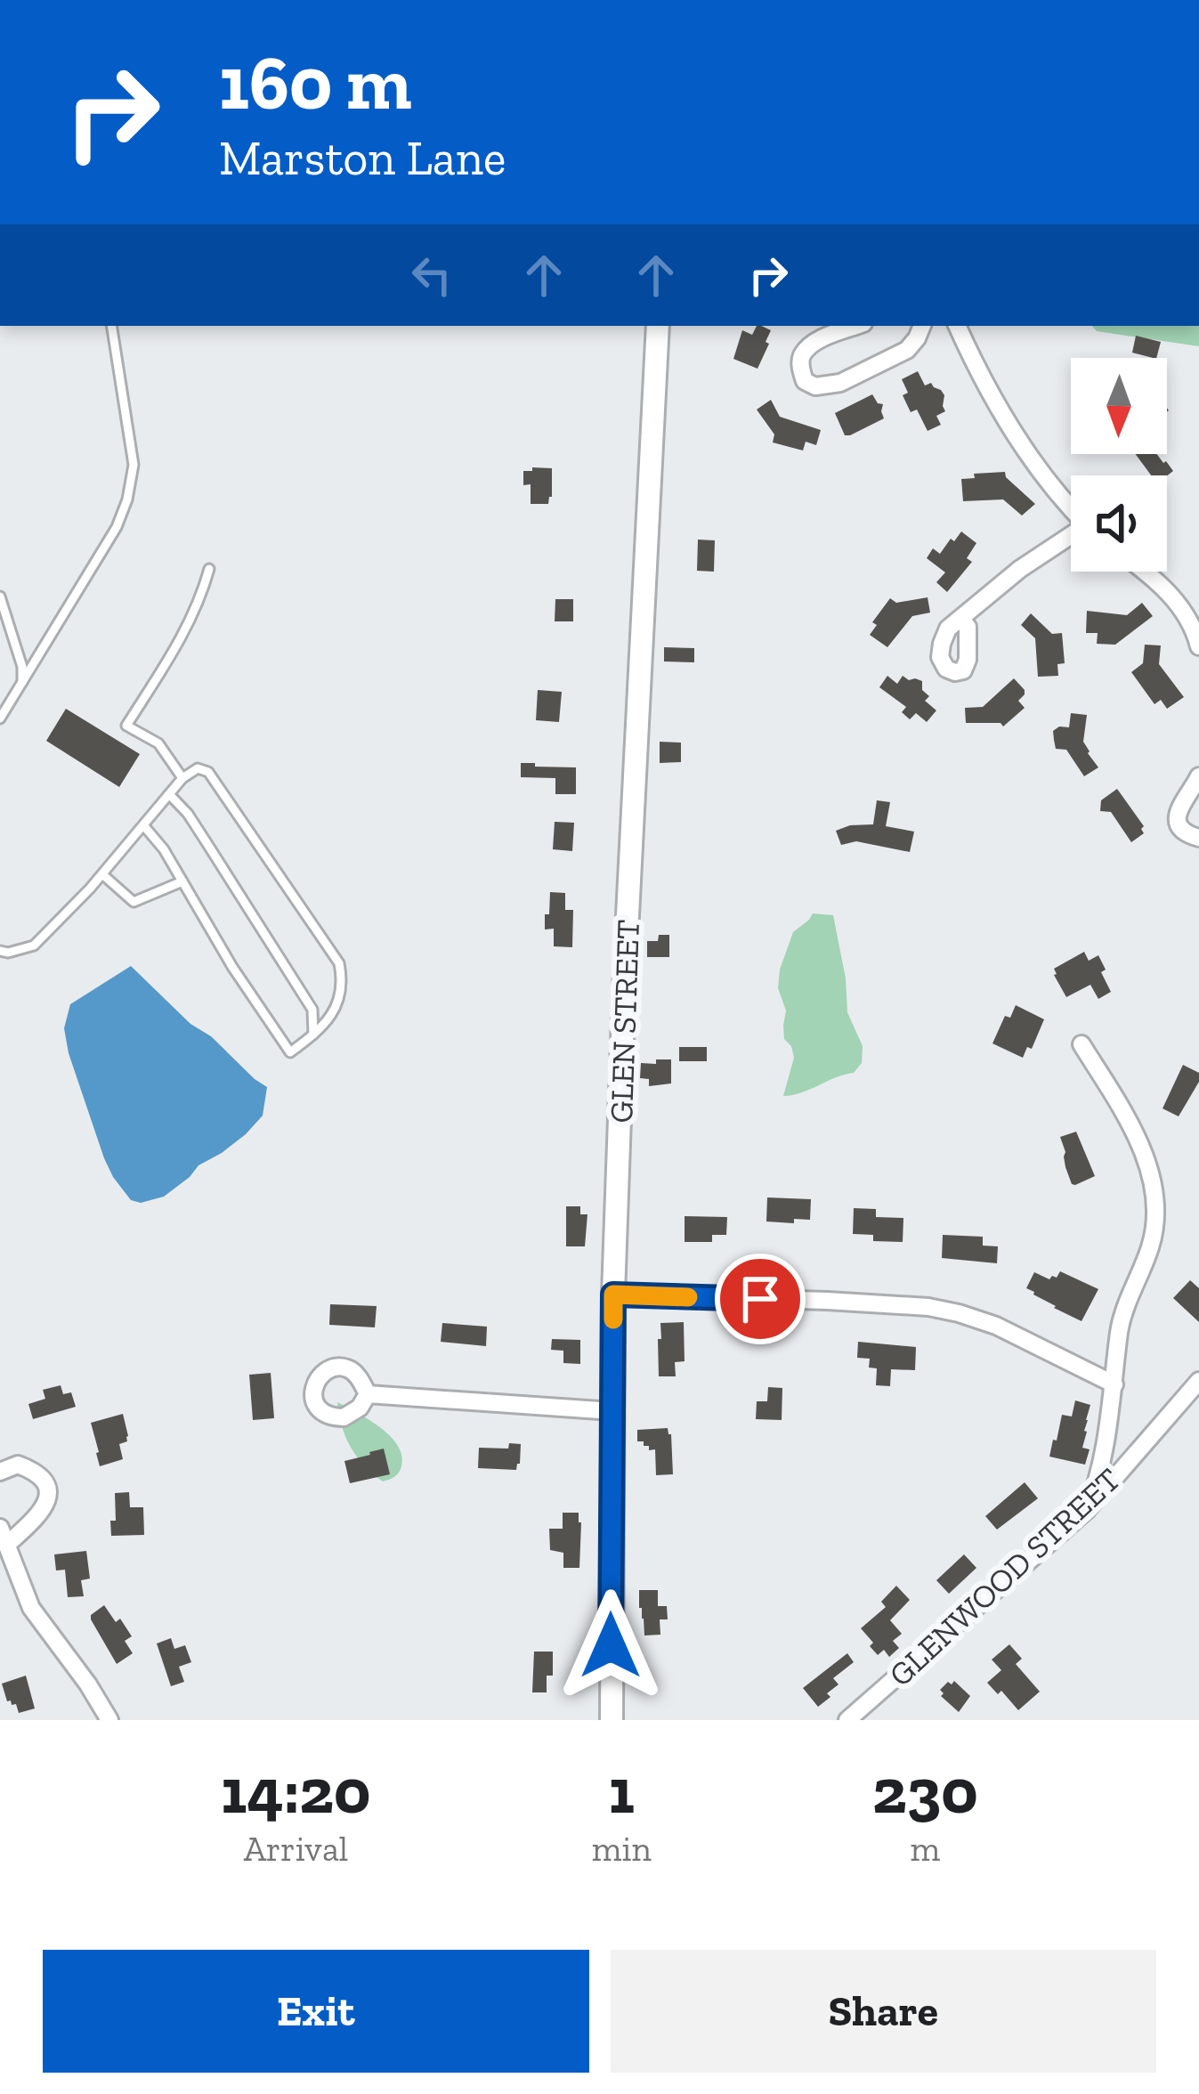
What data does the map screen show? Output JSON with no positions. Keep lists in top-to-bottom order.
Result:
{
  "streets": {
    "street": ["GLEN STREET", "GLENWOOD STREET"]
  },
  "north": "bottom",
  "page": {
    "turn": ["160 m", "Marston Lane"],
    "eta": [
      "14:20",
      "Arrival",
      "1",
      "min",
      "230",
      "m"
    ],
    "buttons": ["Exit", "Share"]
  }
}
